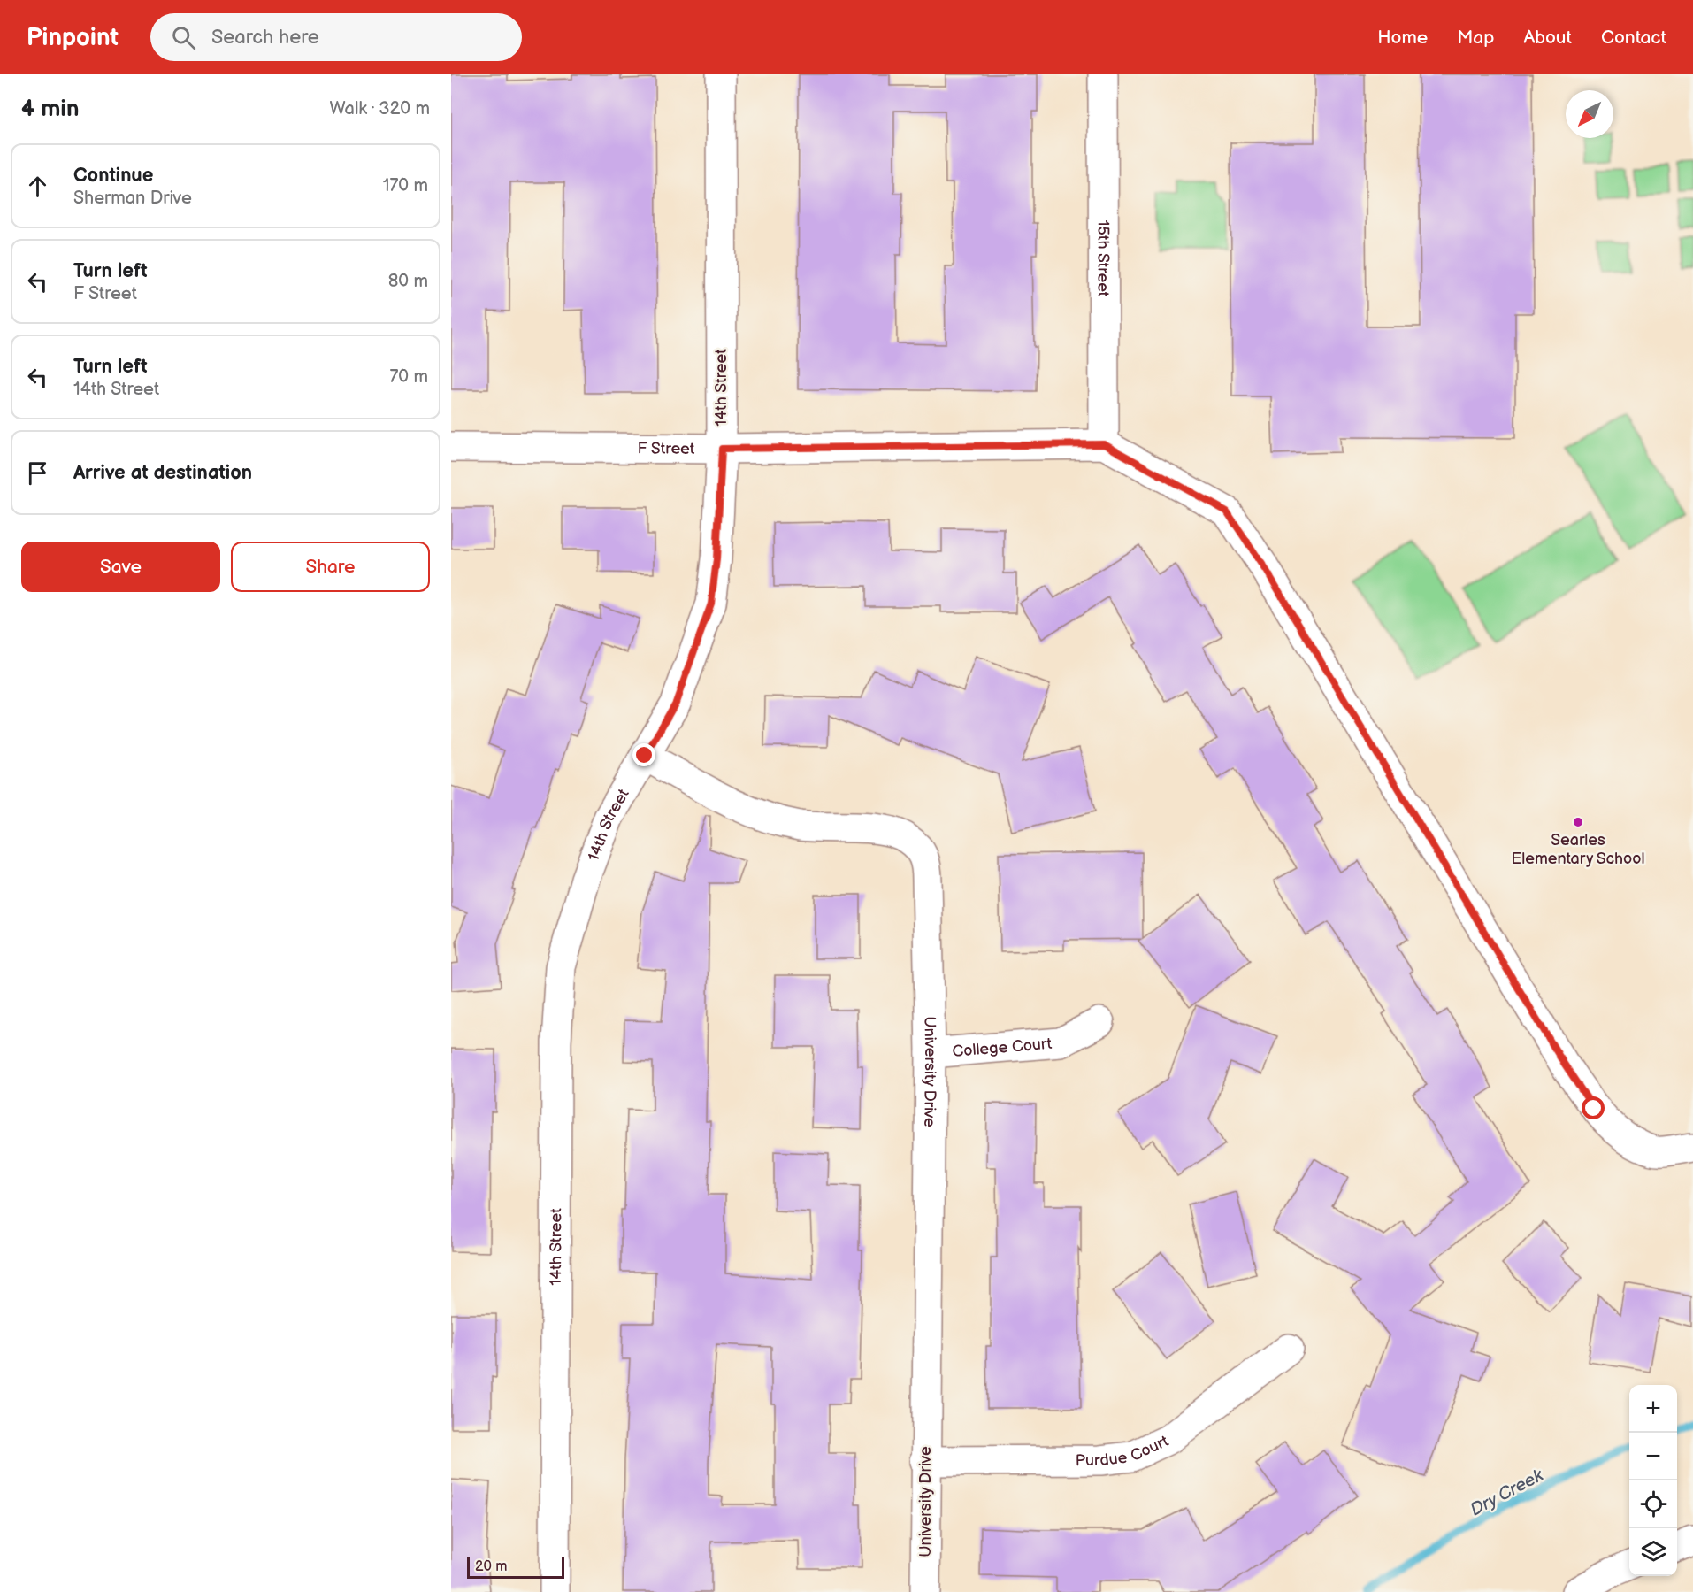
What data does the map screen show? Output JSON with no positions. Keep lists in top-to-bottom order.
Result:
{
  "streets": {
    "street": [
      "15th Street",
      "14th Street",
      "F Street",
      "College Court",
      "University Drive",
      "Purdue Court"
    ]
  },
  "crossings": [
    ["15th Street", "F Street"],
    ["14th Street", "F Street"],
    ["14th Street", "University Drive"],
    ["College Court", "University Drive"],
    ["University Drive", "Purdue Court"]
  ],
  "water": ["Dry Creek"],
  "places": ["Searles Elementary School"],
  "scale_bar": "20 m",
  "north": "bottom left",
  "page": {
    "header": "Pinpoint",
    "search": "Search here",
    "nav": [
      "Home",
      "Map",
      "About",
      "Contact"
    ],
    "heading": ["4 min", "Walk · 320 m"],
    "list": [
      ["Continue", "Sherman Drive", "170 m"],
      ["Turn left", "F Street", "80 m"],
      ["Turn left", "14th Street", "70 m"],
      "Arrive at destination"
    ],
    "buttons": ["Save", "Share"],
    "map_buttons": ["+", "−"],
    "scale": "20 m"
  }
}
